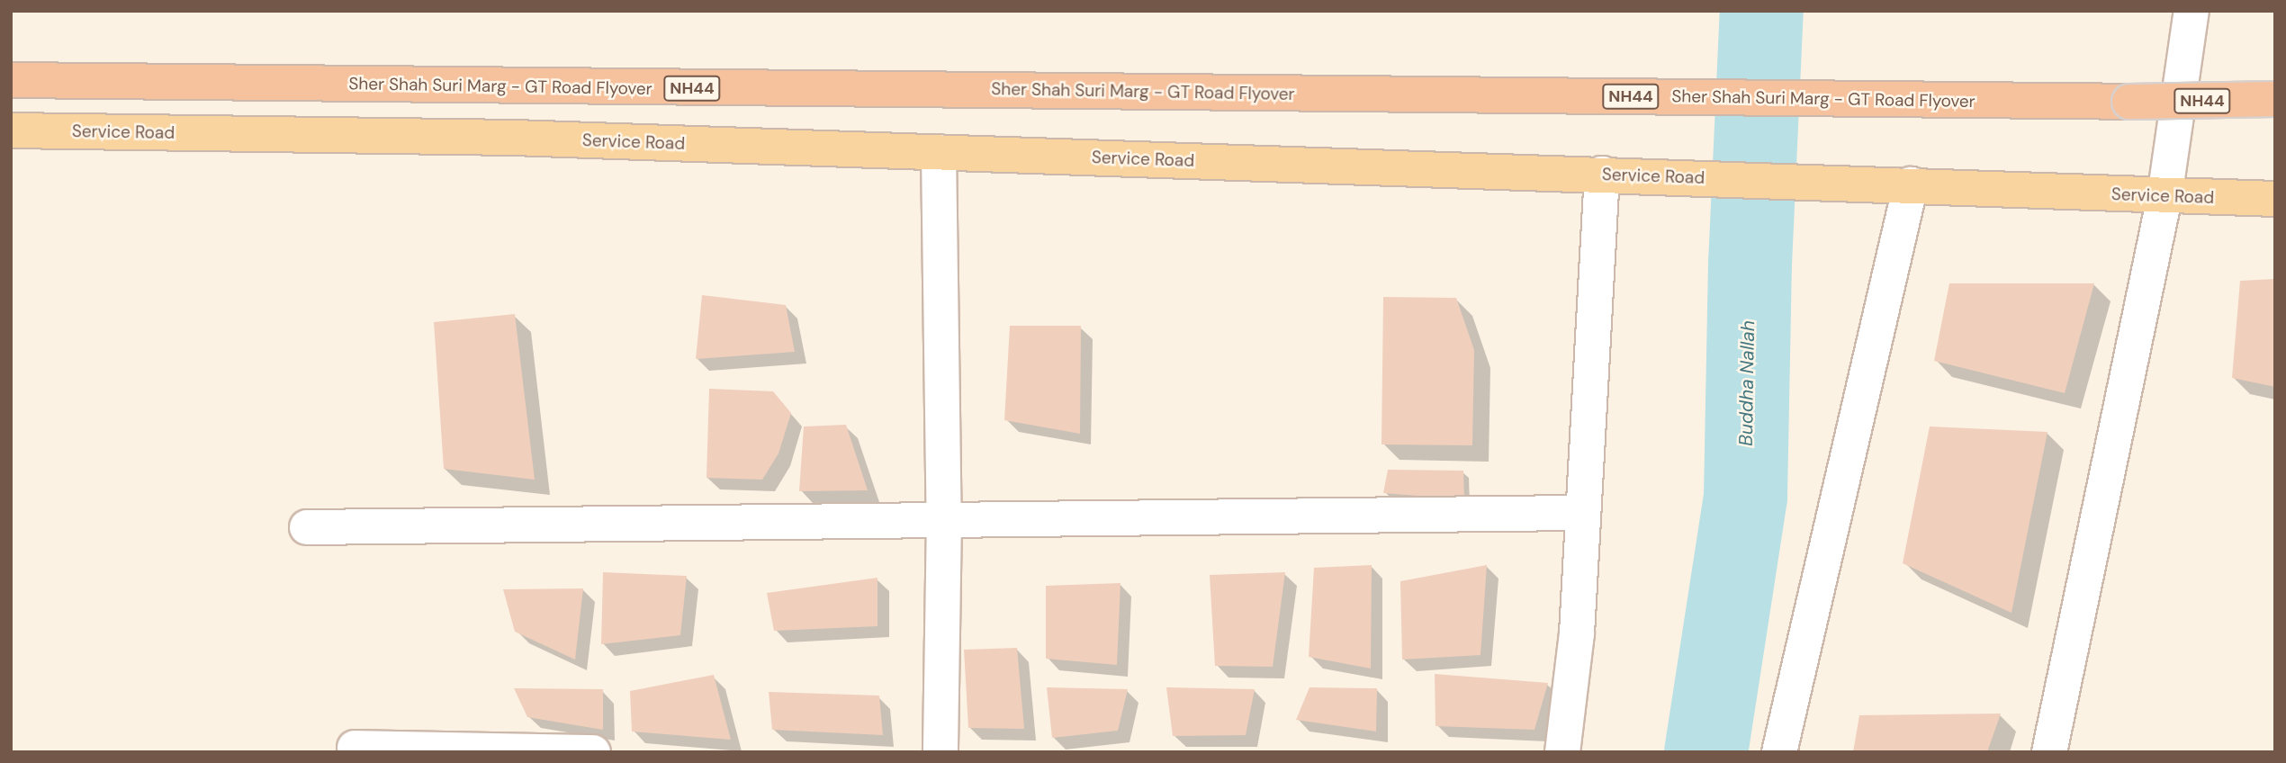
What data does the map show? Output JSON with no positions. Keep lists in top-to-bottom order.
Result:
{
  "streets": {
    "highway": ["Sher Shah Suri Marg - GT Road Flyover", "NH44"],
    "main road": ["Service Road"]
  },
  "water": ["Buddha Nallah"]
}
